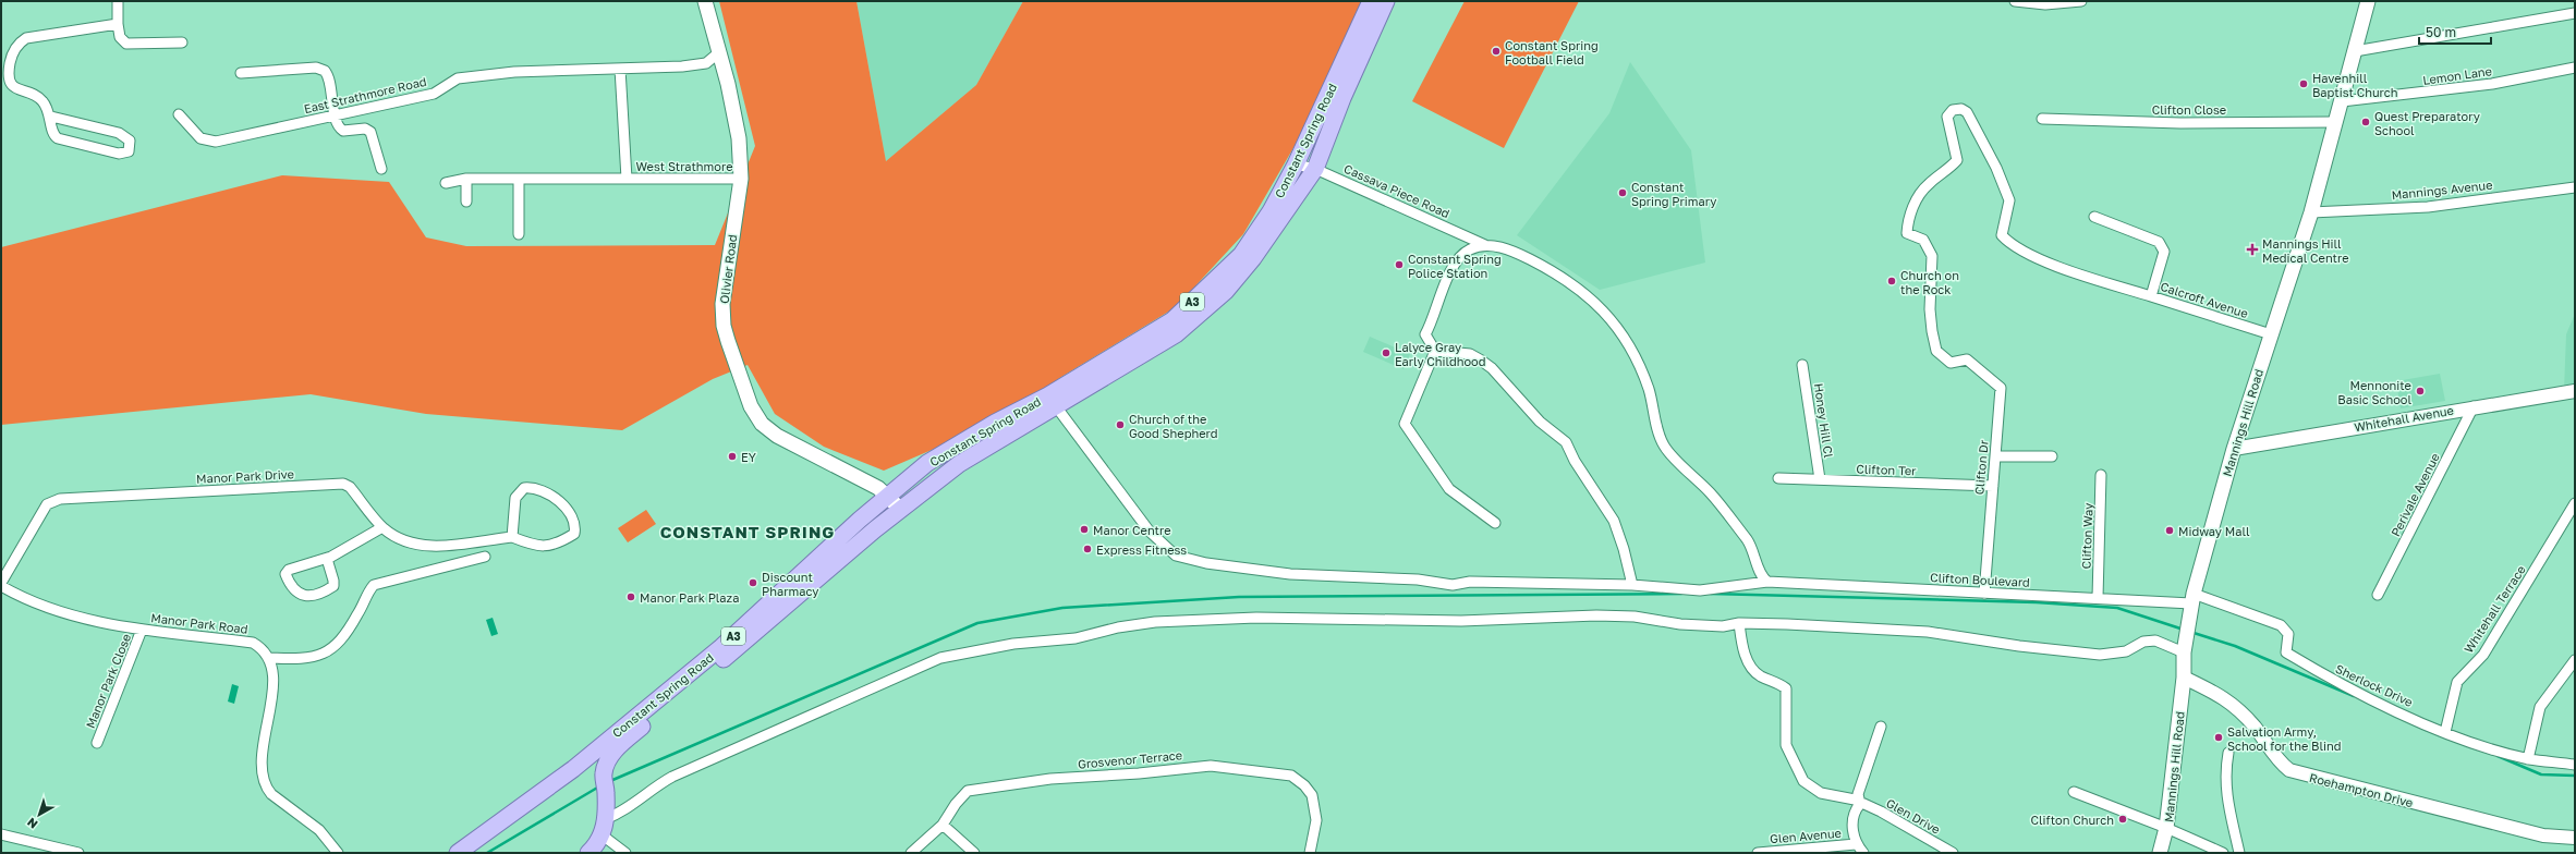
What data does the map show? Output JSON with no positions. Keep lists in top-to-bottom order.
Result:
{
  "streets": {
    "main road": [
      "Constant Spring Road",
      "Olivier Road",
      "A3",
      "Mannings Hill Road"
    ],
    "street": [
      "Lemon Lane",
      "East Strathmore Road",
      "Clifton Close",
      "West Strathmore",
      "Mannings Avenue",
      "Cassava Piece Road",
      "Calcroft Avenue",
      "Whitehall Avenue",
      "Honey Hill Cl",
      "Clifton Dr",
      "Clifton Ter",
      "Manor Park Drive",
      "Perivale Avenue",
      "Clifton Way",
      "Clifton Boulevard",
      "Whitehall Terrace",
      "Manor Park Road",
      "Manor Park Close",
      "Sherlock Drive",
      "Grosvenor Terrace",
      "Roehampton Drive",
      "Glen Drive",
      "Glen Avenue"
    ]
  },
  "crossings": [
    ["Lemon Lane", "Mannings Hill Road"],
    ["East Strathmore Road", "Olivier Road"],
    ["Clifton Close", "Mannings Hill Road"],
    ["Constant Spring Road", "Cassava Piece Road"],
    ["Constant Spring Road", "Olivier Road"],
    ["Constant Spring Road", "Clifton Boulevard"],
    ["West Strathmore", "Olivier Road"],
    ["Mannings Avenue", "Mannings Hill Road"],
    ["Cassava Piece Road", "Clifton Boulevard"],
    ["Calcroft Avenue", "Mannings Hill Road"],
    ["Calcroft Avenue", "Clifton Dr"],
    ["Whitehall Avenue", "Mannings Hill Road"],
    ["Whitehall Avenue", "Perivale Avenue"],
    ["Honey Hill Cl", "Clifton Ter"],
    ["Mannings Hill Road", "Clifton Boulevard"],
    ["Mannings Hill Road", "Sherlock Drive"],
    ["Mannings Hill Road", "Roehampton Drive"],
    ["Clifton Dr", "Clifton Ter"],
    ["Clifton Dr", "Clifton Boulevard"],
    ["Manor Park Drive", "Manor Park Road"],
    ["Clifton Way", "Clifton Boulevard"],
    ["Clifton Boulevard", "Sherlock Drive"],
    ["Whitehall Terrace", "Sherlock Drive"],
    ["Manor Park Road", "Manor Park Close"]
  ],
  "districts": ["CONSTANT SPRING"],
  "places": {
    "other": [
      "Constant Spring Football Field",
      "Havenhill Baptist Church",
      "Quest Preparatory School",
      "Constant Spring Primary",
      "Constant Spring Police Station",
      "Church on the Rock",
      "Lalyce Gray Early Childhood",
      "Mennonite Basic School",
      "Church of the Good Shepherd",
      "EY",
      "Manor Centre",
      "Midway Mall",
      "Express Fitness",
      "Discount Pharmacy",
      "Manor Park Plaza",
      "Salvation Army, School for the Blind",
      "Clifton Church"
    ],
    "health": ["Mannings Hill Medical Centre"]
  },
  "scale_bar": "50 m",
  "north": "bottom left"
}
